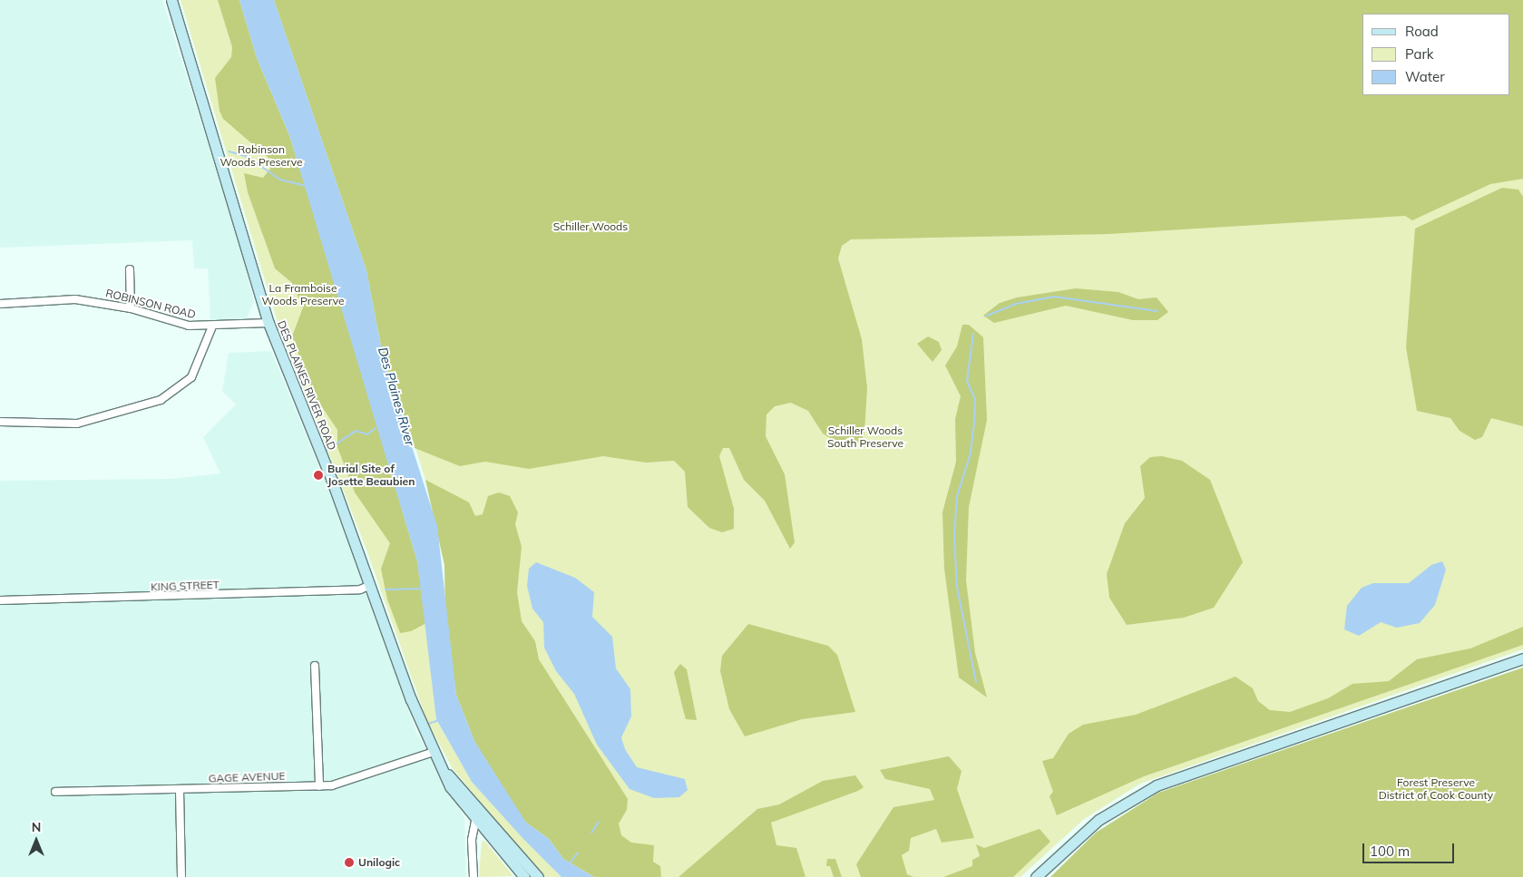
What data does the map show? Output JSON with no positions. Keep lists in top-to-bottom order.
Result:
{
  "streets": {
    "main road": ["DES PLAINES RIVER ROAD"],
    "street": ["ROBINSON ROAD", "KING STREET", "GAGE AVENUE"]
  },
  "crossings": [
    ["ROBINSON ROAD", "DES PLAINES RIVER ROAD"],
    ["DES PLAINES RIVER ROAD", "KING STREET"],
    ["DES PLAINES RIVER ROAD", "GAGE AVENUE"]
  ],
  "water": ["Des Plaines River"],
  "parks": [
    "Robinson Woods Preserve",
    "Schiller Woods",
    "La Framboise Woods Preserve",
    "Schiller Woods South Preserve",
    "Forest Preserve District of Cook County"
  ],
  "places": ["Burial Site of Josette Beaubien", "Unilogic"],
  "legend": ["Road", "Park", "Water"],
  "scale_bar": "100 m",
  "north": "top"
}
